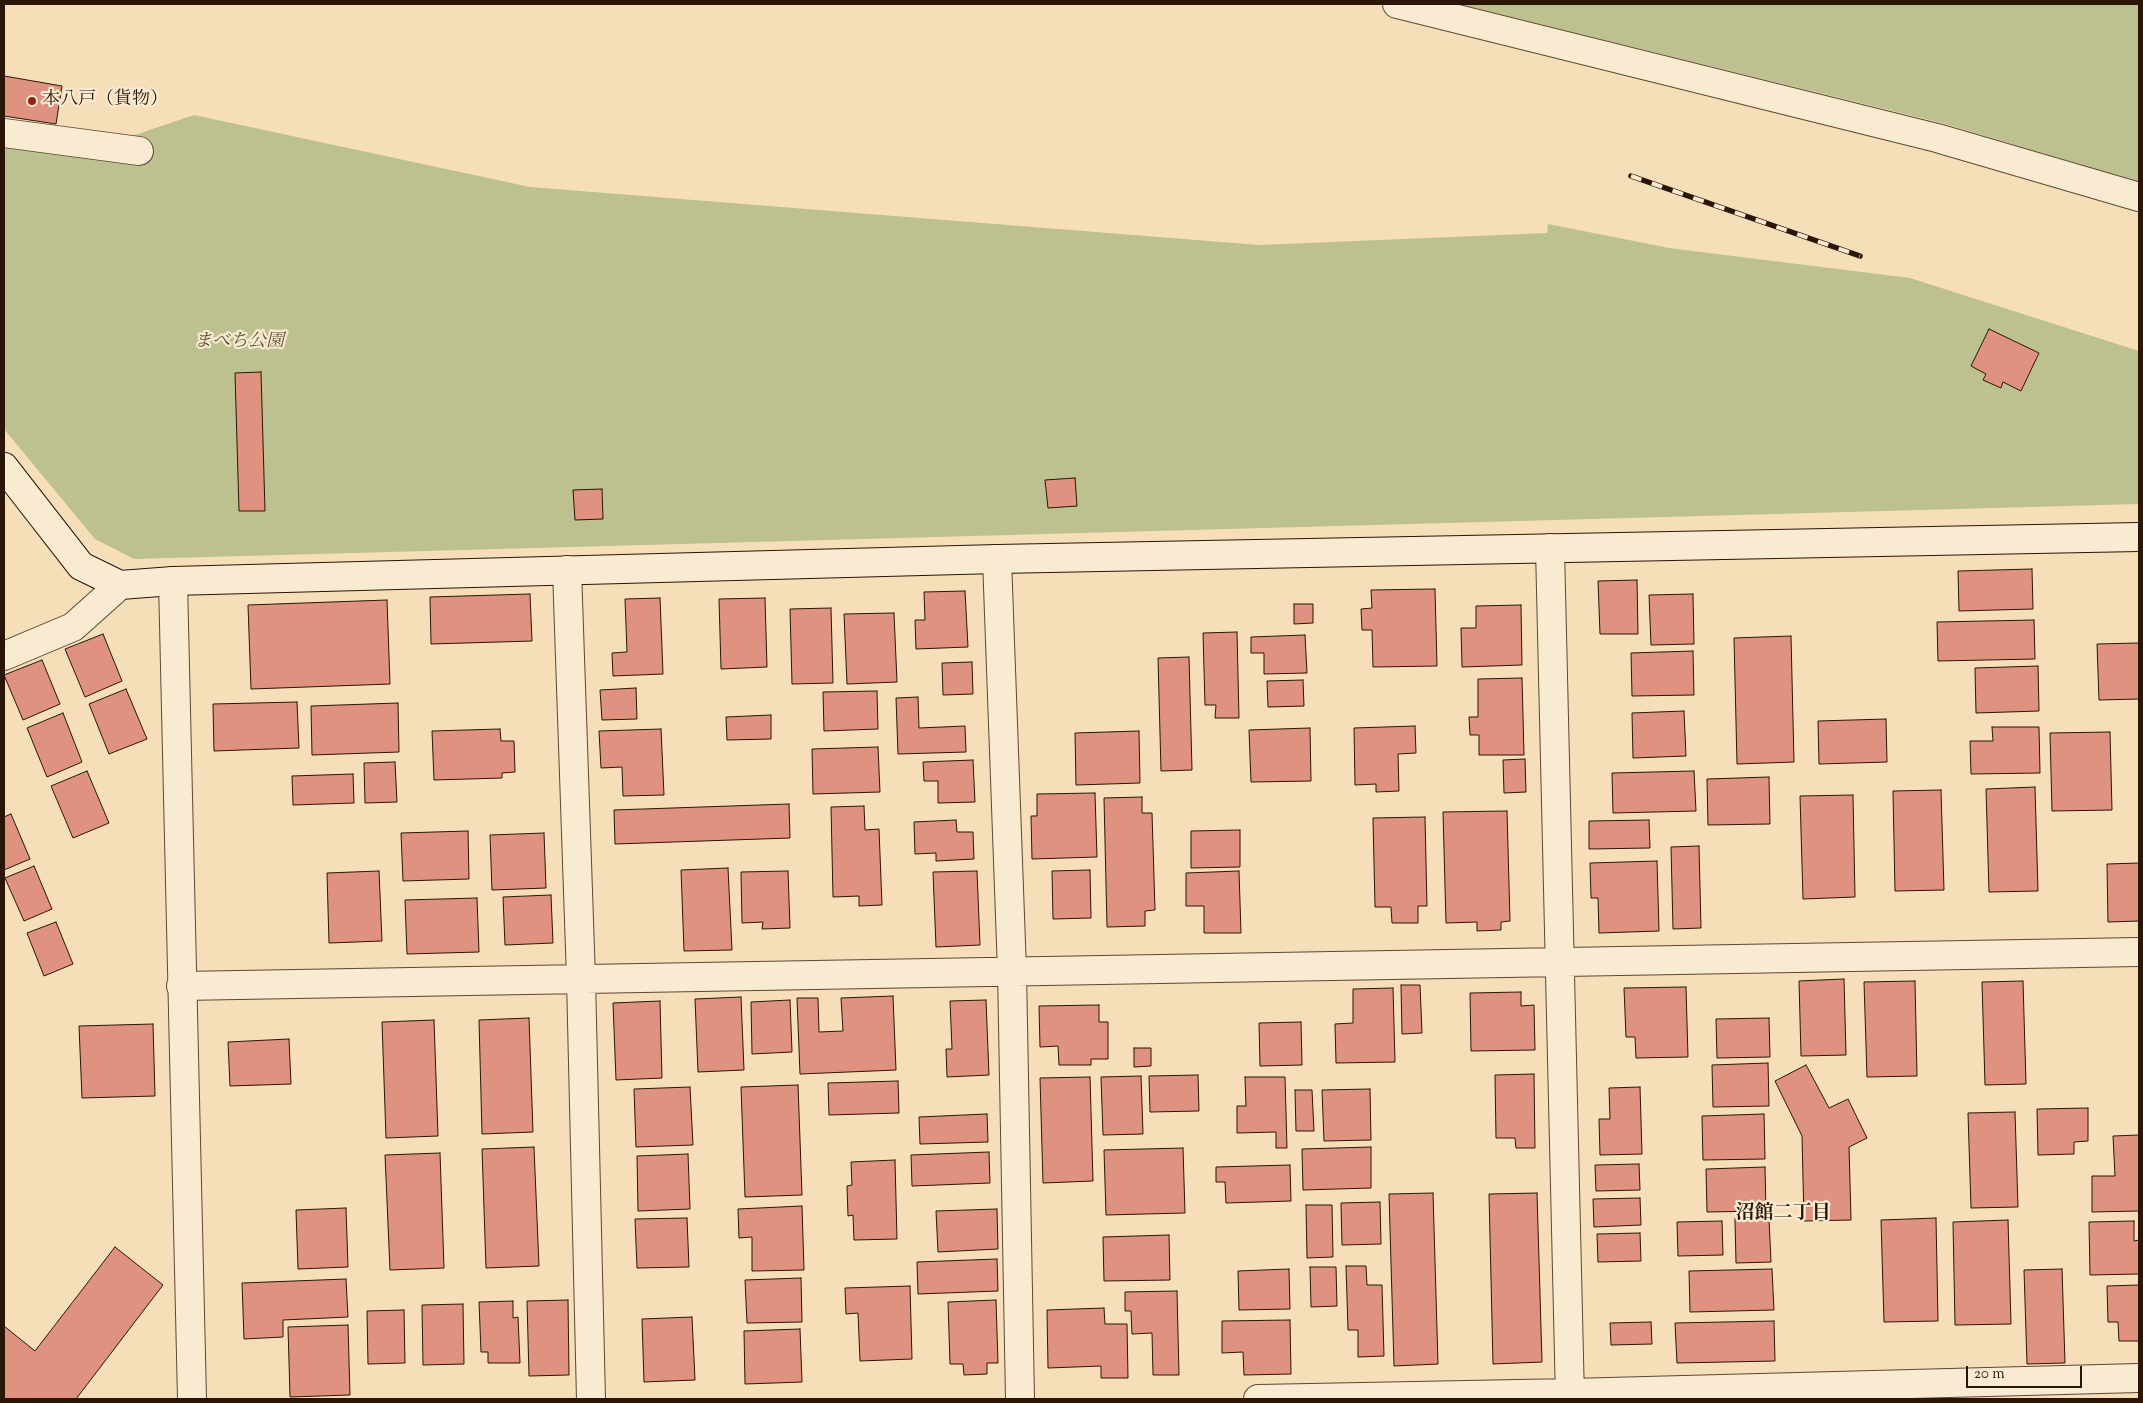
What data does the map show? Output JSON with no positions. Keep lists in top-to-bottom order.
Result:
{
  "districts": ["沼館二丁目"],
  "parks": ["まべち公園"],
  "places": ["本八戸（貨物）"],
  "scale_bar": "20 m"
}
